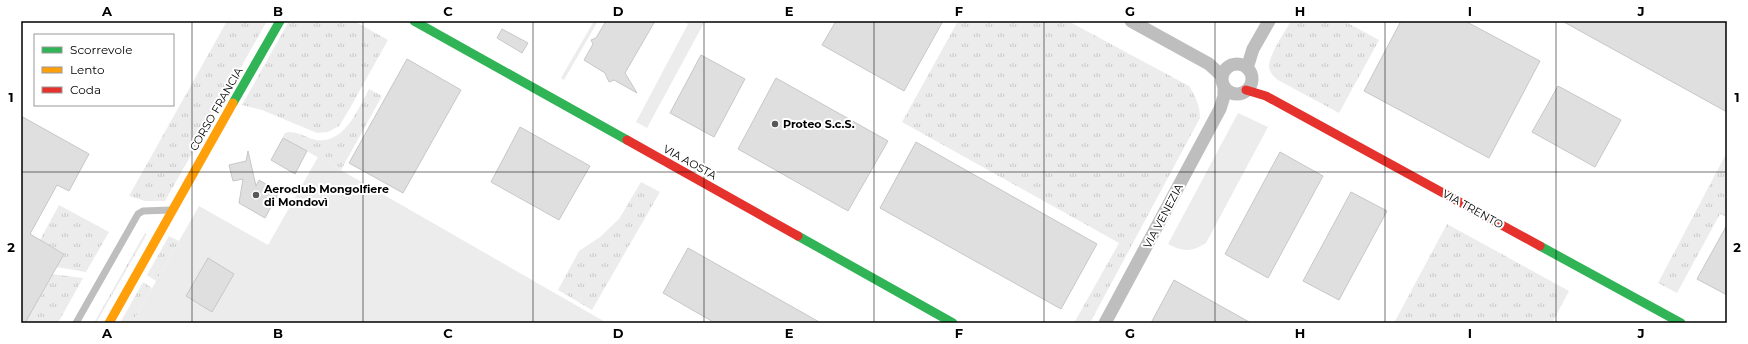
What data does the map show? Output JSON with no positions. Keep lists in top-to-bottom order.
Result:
{
  "streets": {
    "street": [
      "CORSO FRANCIA",
      "VIA AOSTA",
      "VIA TRENTO",
      "VIA VENEZIA"
    ]
  },
  "crossings": [
    ["VIA TRENTO", "VIA VENEZIA"]
  ],
  "places": ["Proteo S.c.S.", "Aeroclub Mongolfiere di Mondovì"],
  "legend": ["Scorrevole", "Lento", "Coda"],
  "grid": {
    "columns": [
      "A",
      "B",
      "C",
      "D",
      "E",
      "F",
      "G",
      "H",
      "I",
      "J"
    ],
    "rows": ["1", "2"]
  }
}
